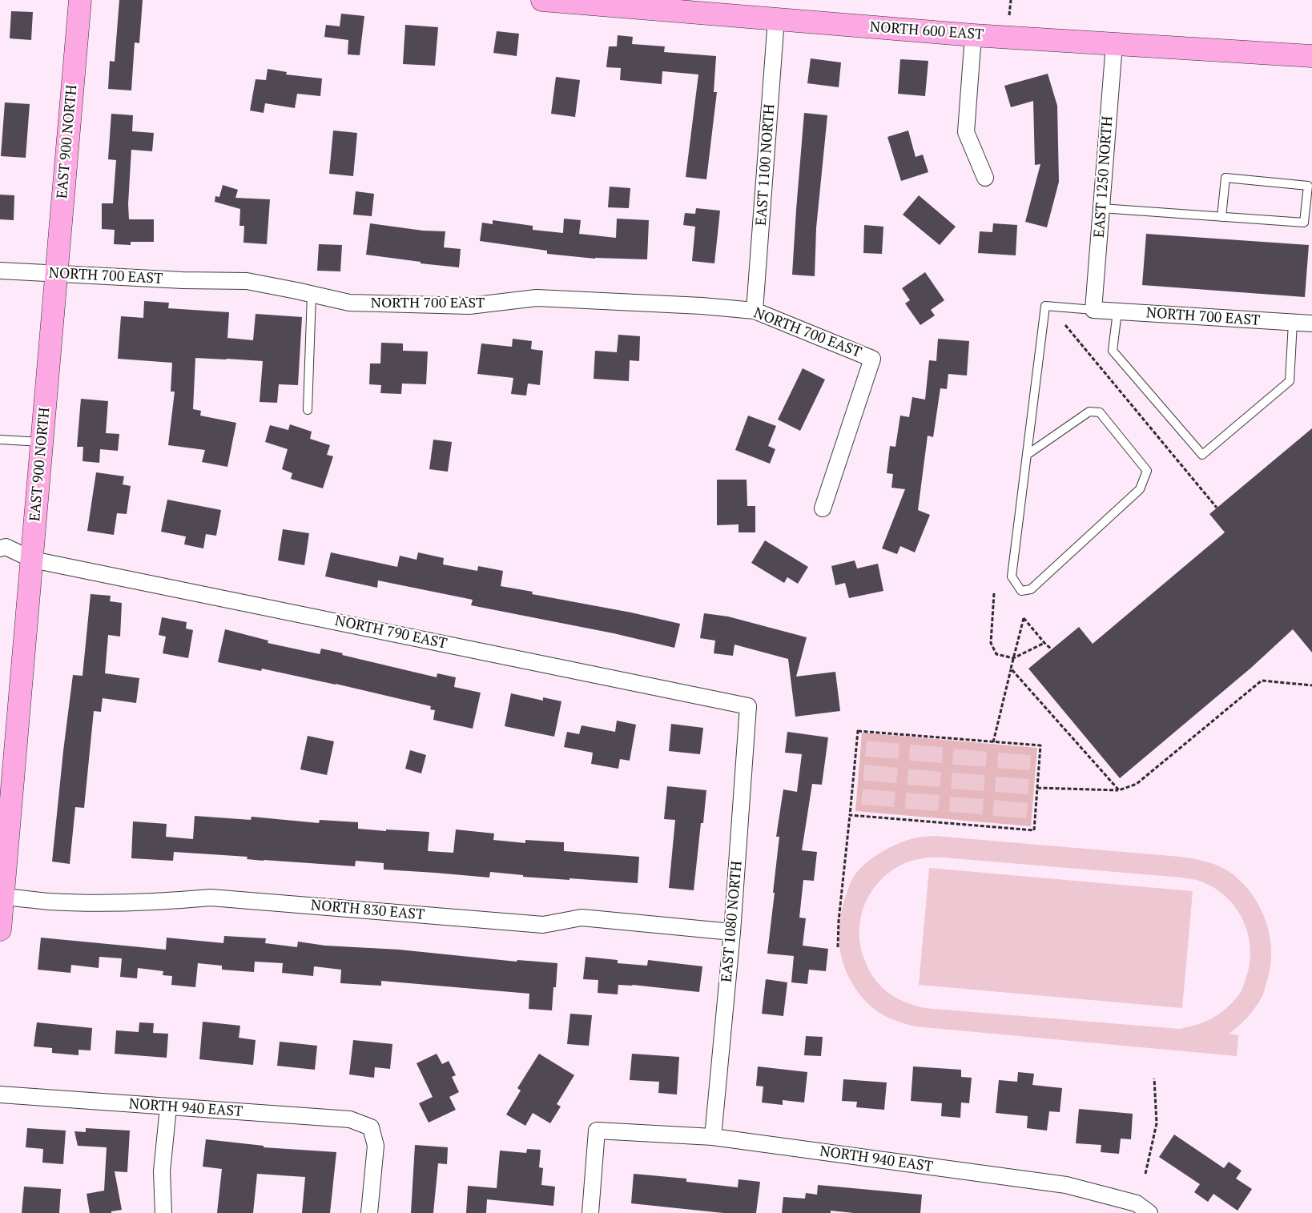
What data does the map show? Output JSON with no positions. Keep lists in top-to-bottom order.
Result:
{
  "streets": {
    "street": [
      "NORTH 600 EAST",
      "EAST 900 NORTH",
      "EAST 1100 NORTH",
      "EAST 1250 NORTH",
      "NORTH 700 EAST",
      "NORTH 790 EAST",
      "NORTH 830 EAST",
      "EAST 1080 NORTH",
      "NORTH 940 EAST"
    ]
  },
  "crossings": [
    ["NORTH 600 EAST", "EAST 1100 NORTH"],
    ["NORTH 600 EAST", "EAST 1250 NORTH"],
    ["EAST 900 NORTH", "NORTH 700 EAST"],
    ["EAST 900 NORTH", "NORTH 790 EAST"],
    ["EAST 900 NORTH", "NORTH 830 EAST"],
    ["EAST 1100 NORTH", "NORTH 700 EAST"],
    ["EAST 1250 NORTH", "NORTH 700 EAST"],
    ["NORTH 790 EAST", "EAST 1080 NORTH"],
    ["NORTH 830 EAST", "EAST 1080 NORTH"],
    ["EAST 1080 NORTH", "NORTH 940 EAST"]
  ]
}
